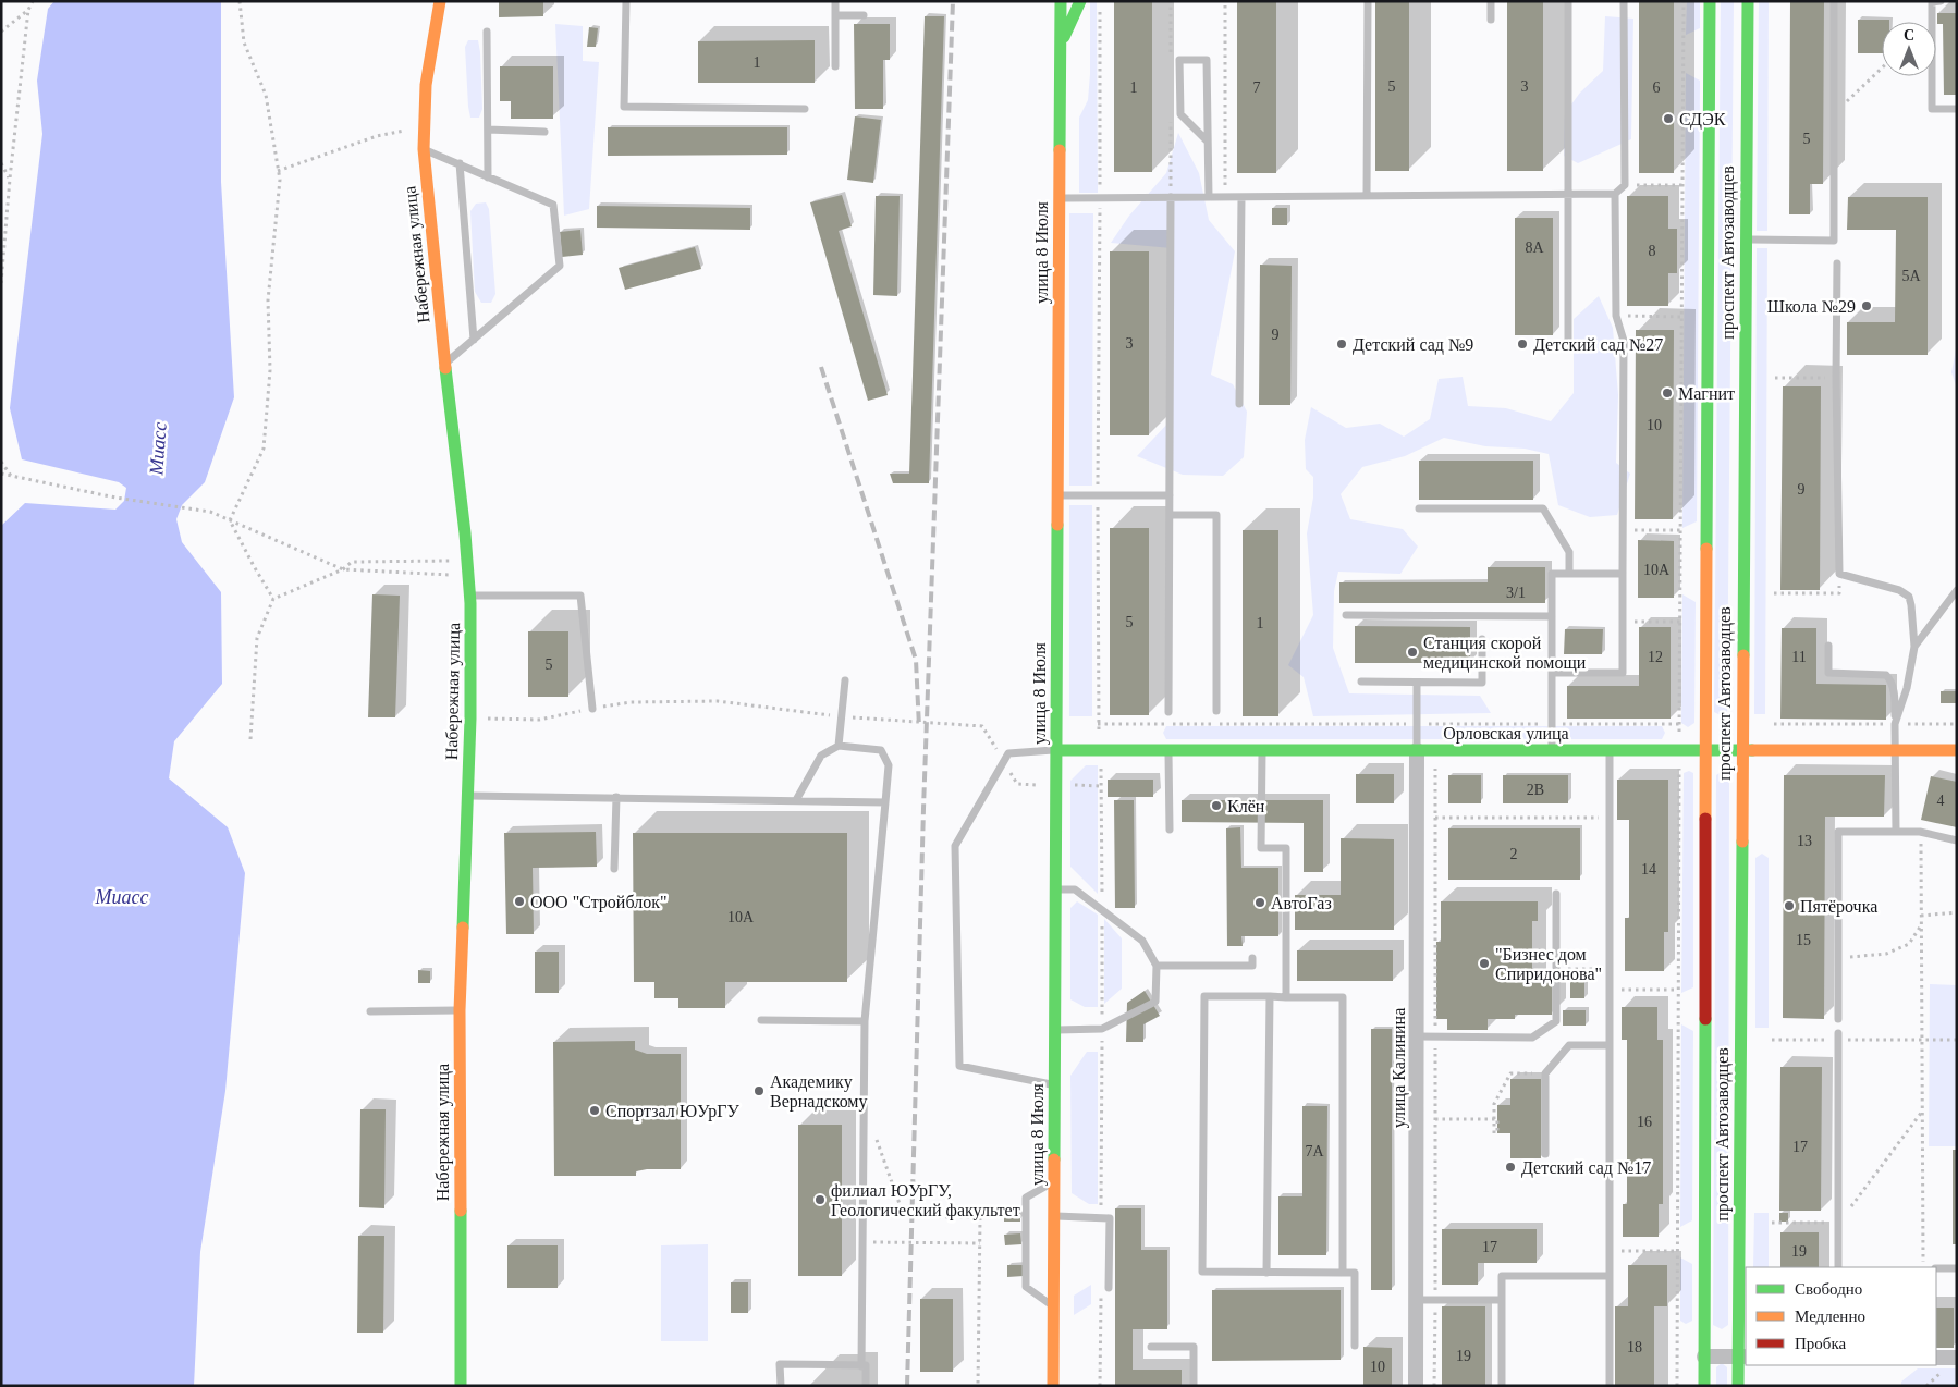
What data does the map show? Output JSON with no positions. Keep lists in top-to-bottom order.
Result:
{
  "streets": {
    "main road": [
      "улица 8 Июля",
      "проспект Автозаводцев",
      "Набережная улица",
      "Орловская улица"
    ],
    "street": ["улица Калинина"]
  },
  "crossings": [
    ["улица 8 Июля", "Орловская улица"],
    ["проспект Автозаводцев", "Орловская улица"],
    ["Орловская улица", "улица Калинина"]
  ],
  "water": ["Миасс"],
  "places": [
    "СДЭК",
    "Школа №29",
    "Детский сад №9",
    "Детский сад №27",
    "Магнит",
    "Станция скорой медицинской помощи",
    "Клён",
    "ООО \"Стройблок\"",
    "АвтоГаз",
    "Пятёрочка",
    "\"Бизнес дом Спиридонова\"",
    "Академику Вернадскому",
    "Спортзал ЮУрГУ",
    "Детский сад №17",
    "филиал ЮУрГУ, Геологический факультет"
  ],
  "house_numbers": [
    "1",
    "5",
    "3",
    "1",
    "7",
    "6",
    "5",
    "8А",
    "8",
    "5А",
    "9",
    "3",
    "10",
    "9",
    "10А",
    "3/1",
    "5",
    "1",
    "12",
    "11",
    "5",
    "2В",
    "4",
    "13",
    "2",
    "14",
    "10А",
    "15",
    "16",
    "17",
    "7А",
    "17",
    "19",
    "18",
    "19",
    "10"
  ],
  "legend": ["Свободно", "Медленно", "Пробка"],
  "north": "top"
}
